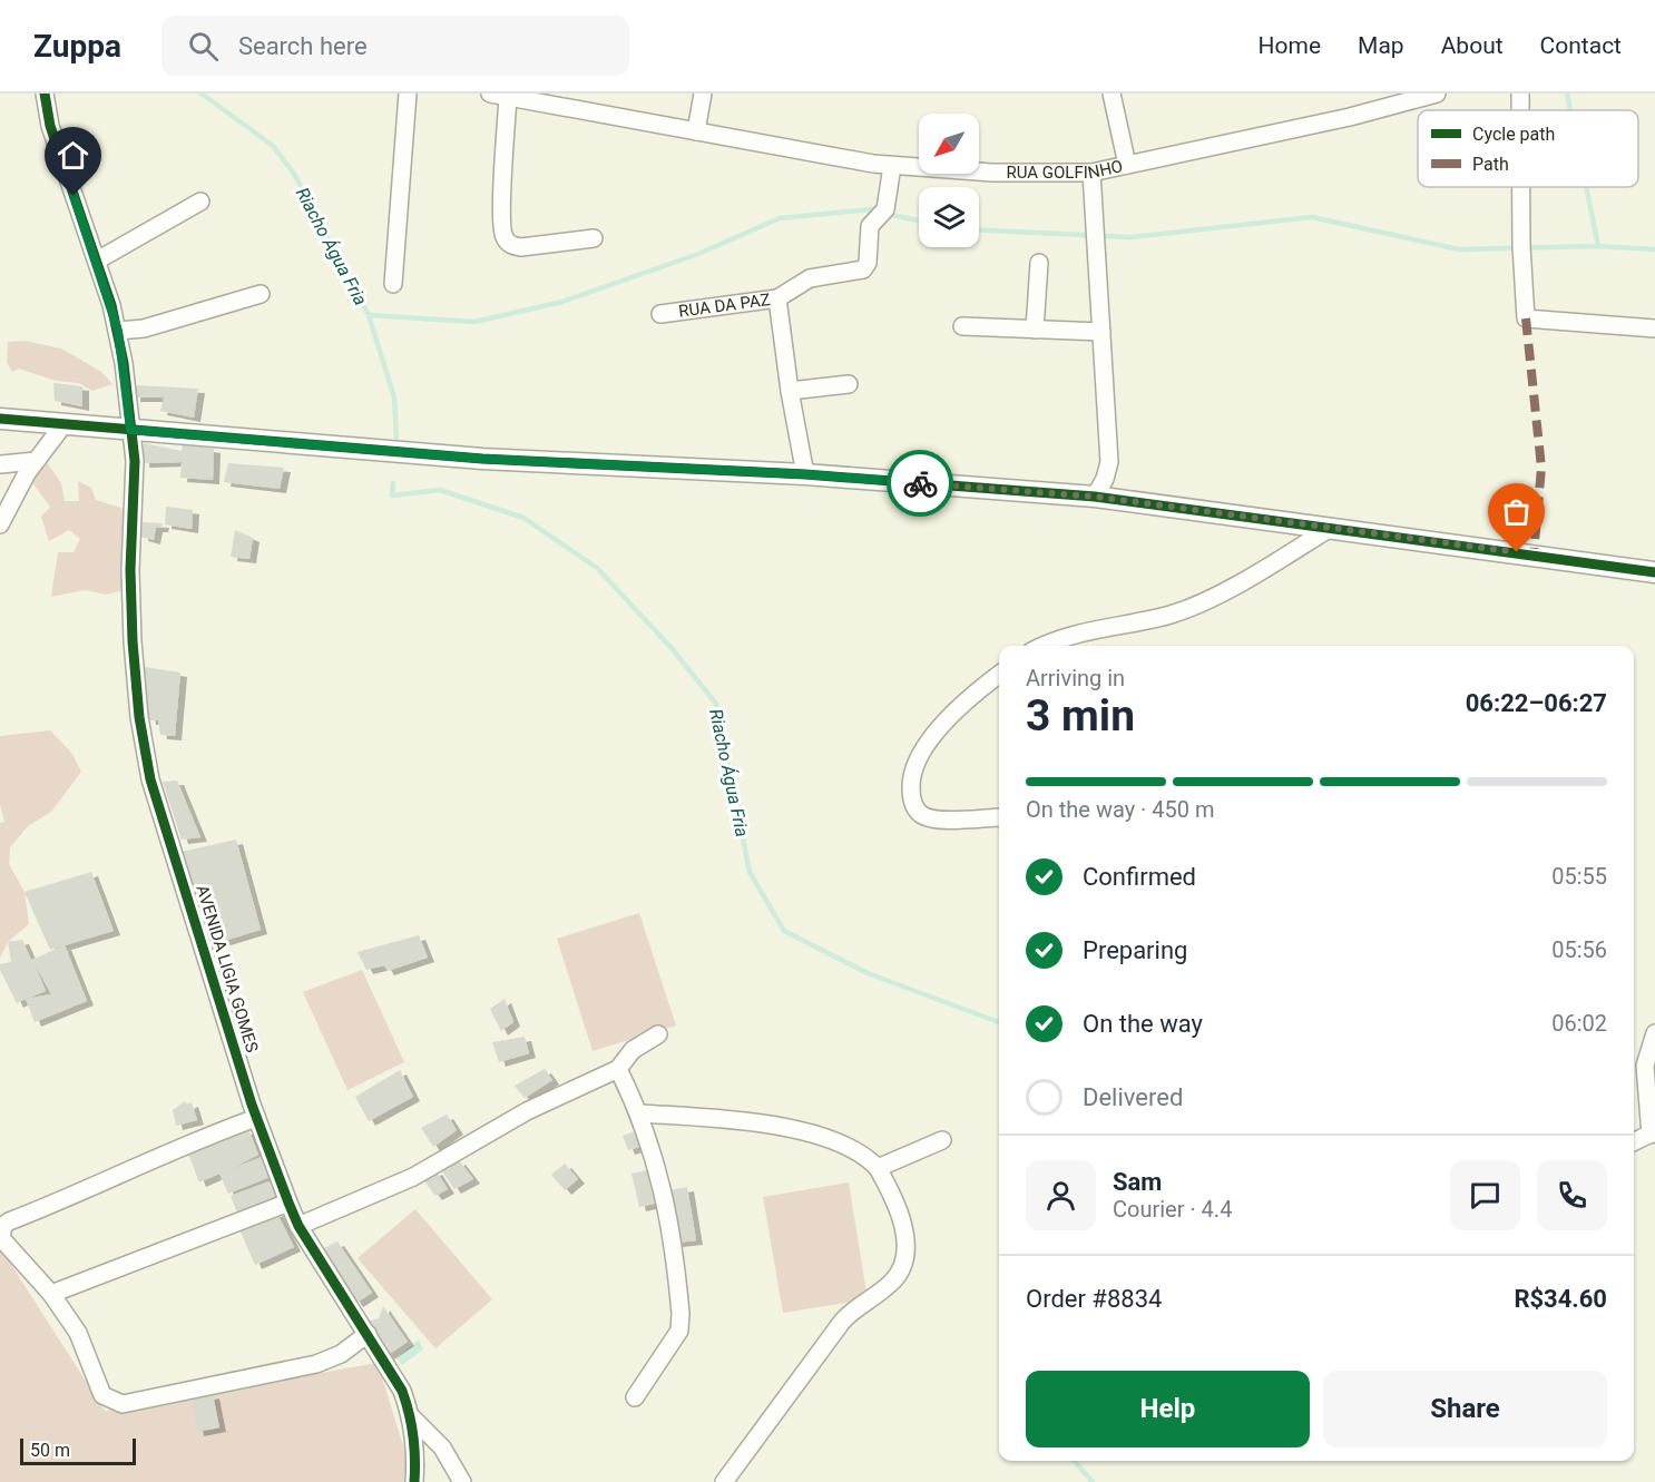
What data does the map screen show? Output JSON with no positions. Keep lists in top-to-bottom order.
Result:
{
  "streets": {
    "street": ["RUA GOLFINHO", "RUA DA PAZ", "AVENIDA LIGIA GOMES"]
  },
  "water": ["Riacho Água Fria"],
  "legend": ["Cycle path", "Path"],
  "scale_bar": "50 m",
  "north": "bottom left",
  "page": {
    "header": "Zuppa",
    "search": "Search here",
    "nav": [
      "Home",
      "Map",
      "About",
      "Contact"
    ],
    "heading": ["3 min", "Arriving in", "06:22–06:27"],
    "panel": [
      "Sam",
      "Courier · 4.4",
      "Order #8834",
      "R$34.60"
    ],
    "bar": "On the way · 450 m",
    "list": [
      ["Confirmed", "05:55"],
      ["Preparing", "05:56"],
      ["On the way", "06:02"],
      "Delivered"
    ],
    "buttons": ["Help", "Share"],
    "scale": "50 m"
  }
}
